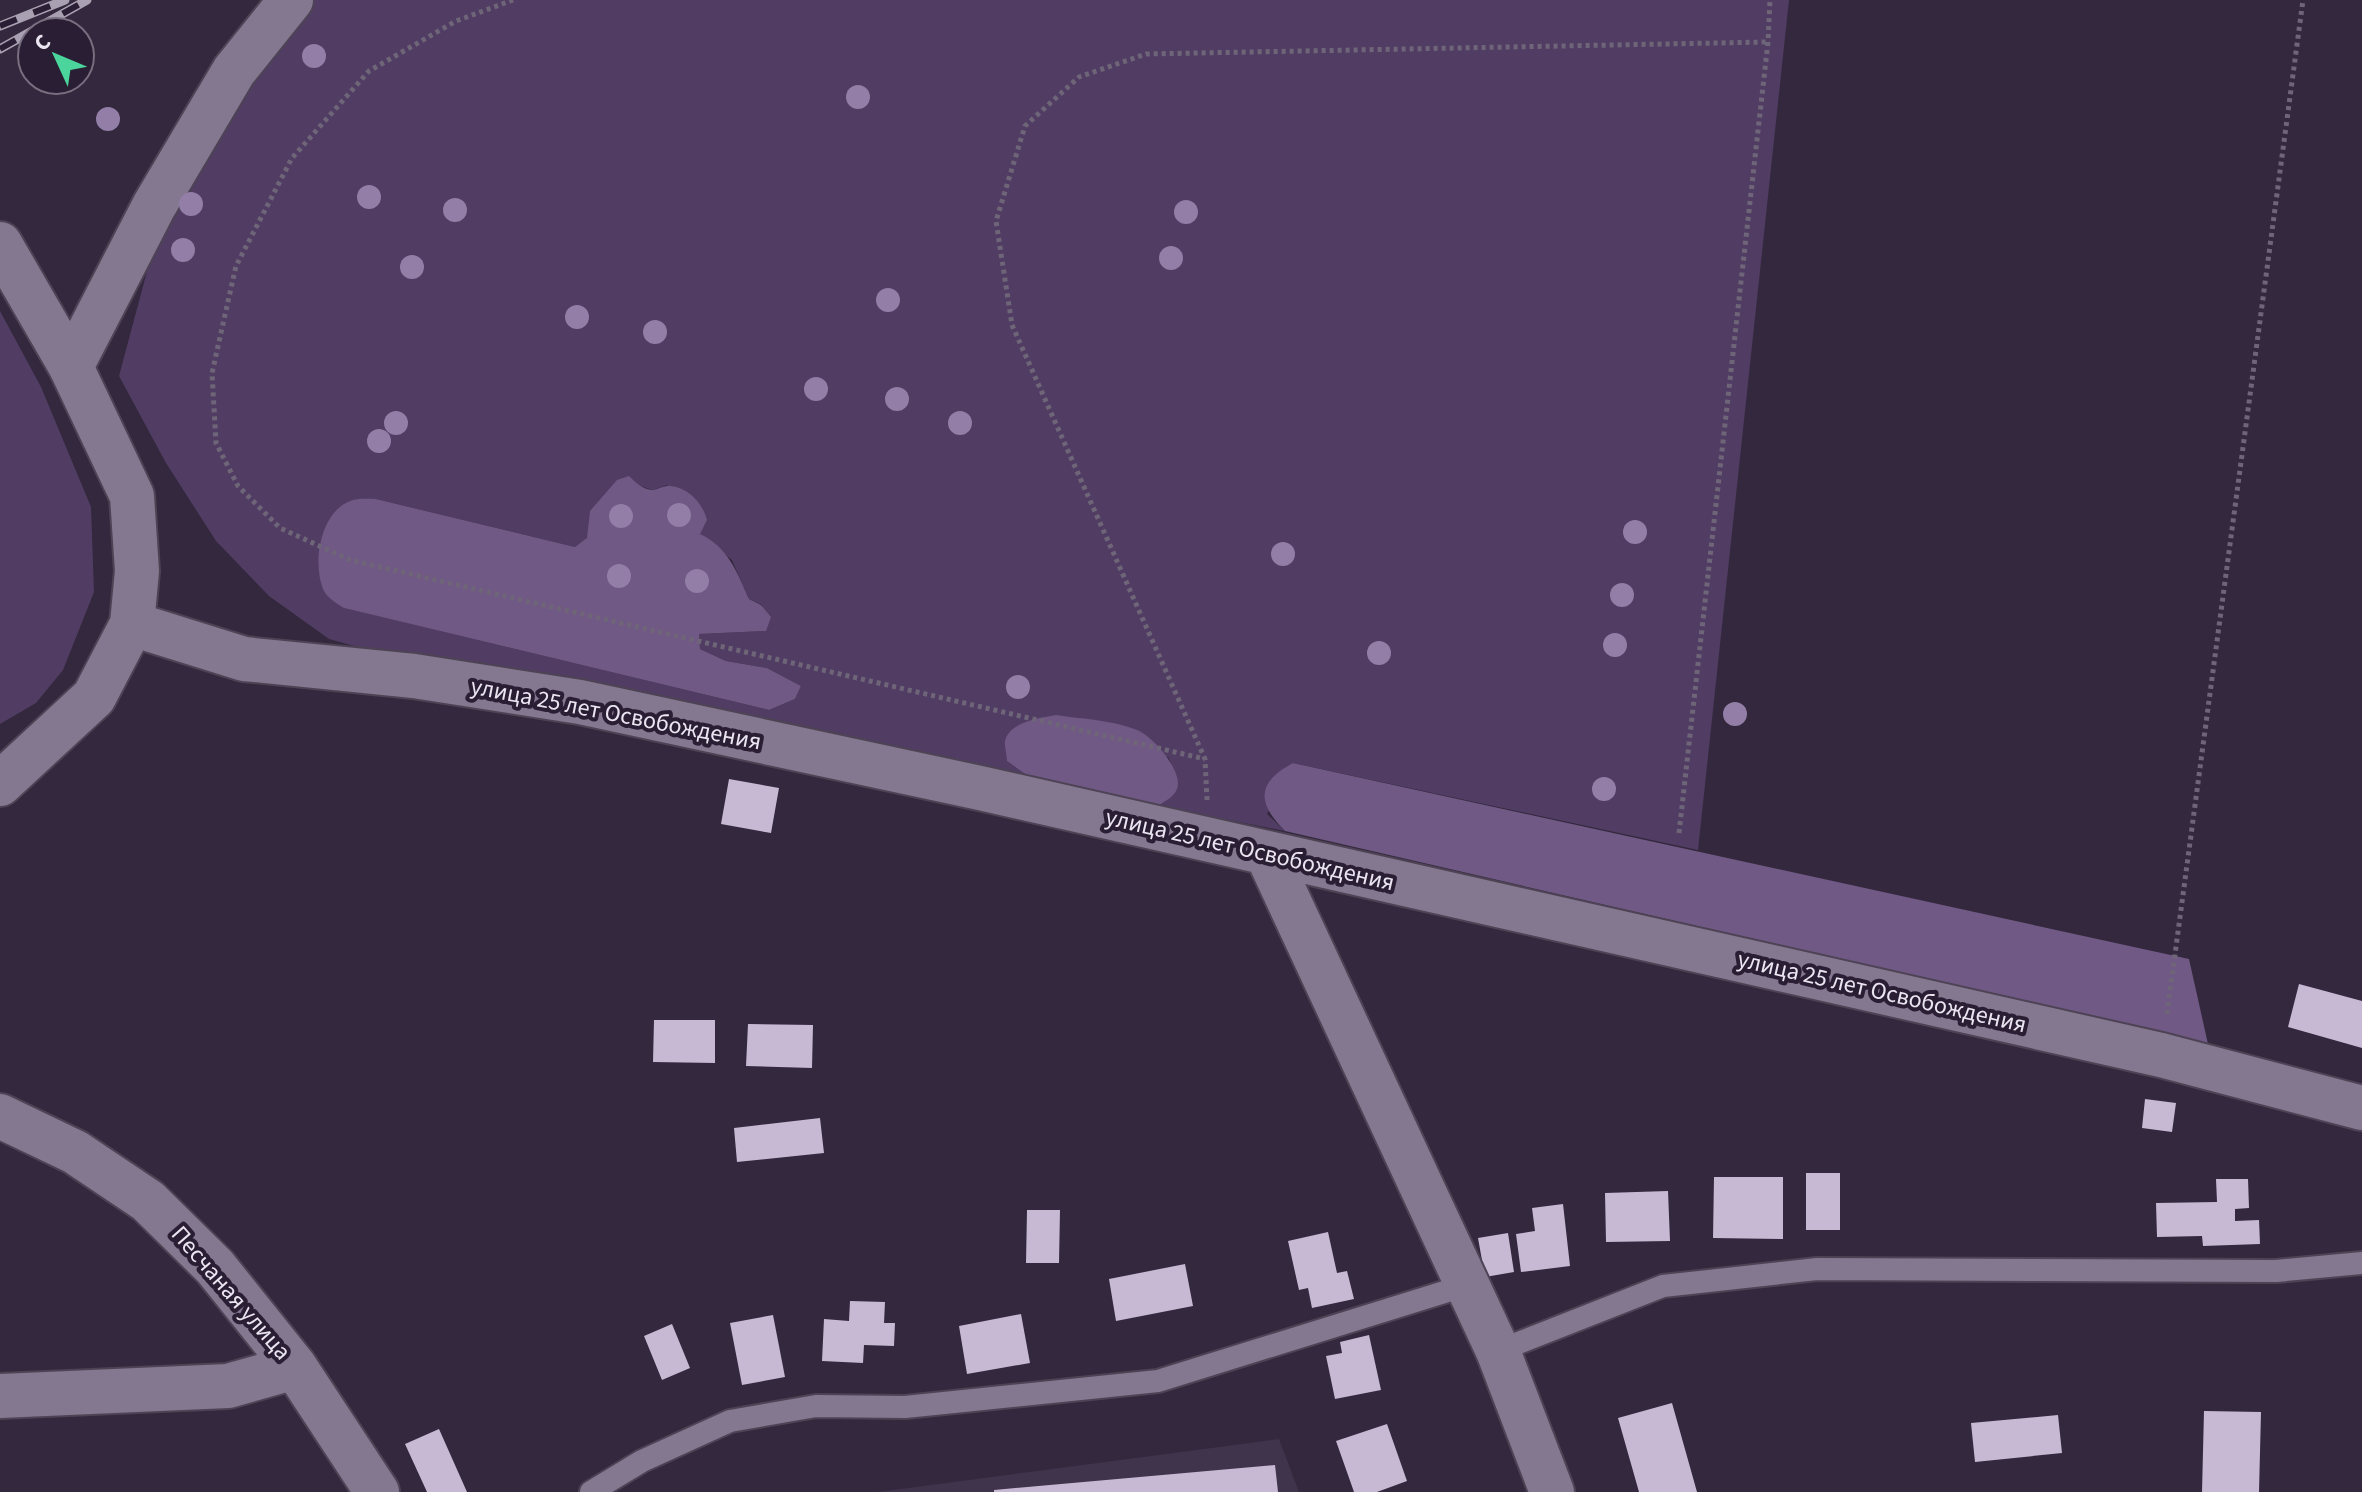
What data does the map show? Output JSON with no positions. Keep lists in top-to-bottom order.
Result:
{
  "streets": {
    "street": ["улица 25 лет Освобождения", "Песчаная улица"]
  },
  "north": "top left"
}
